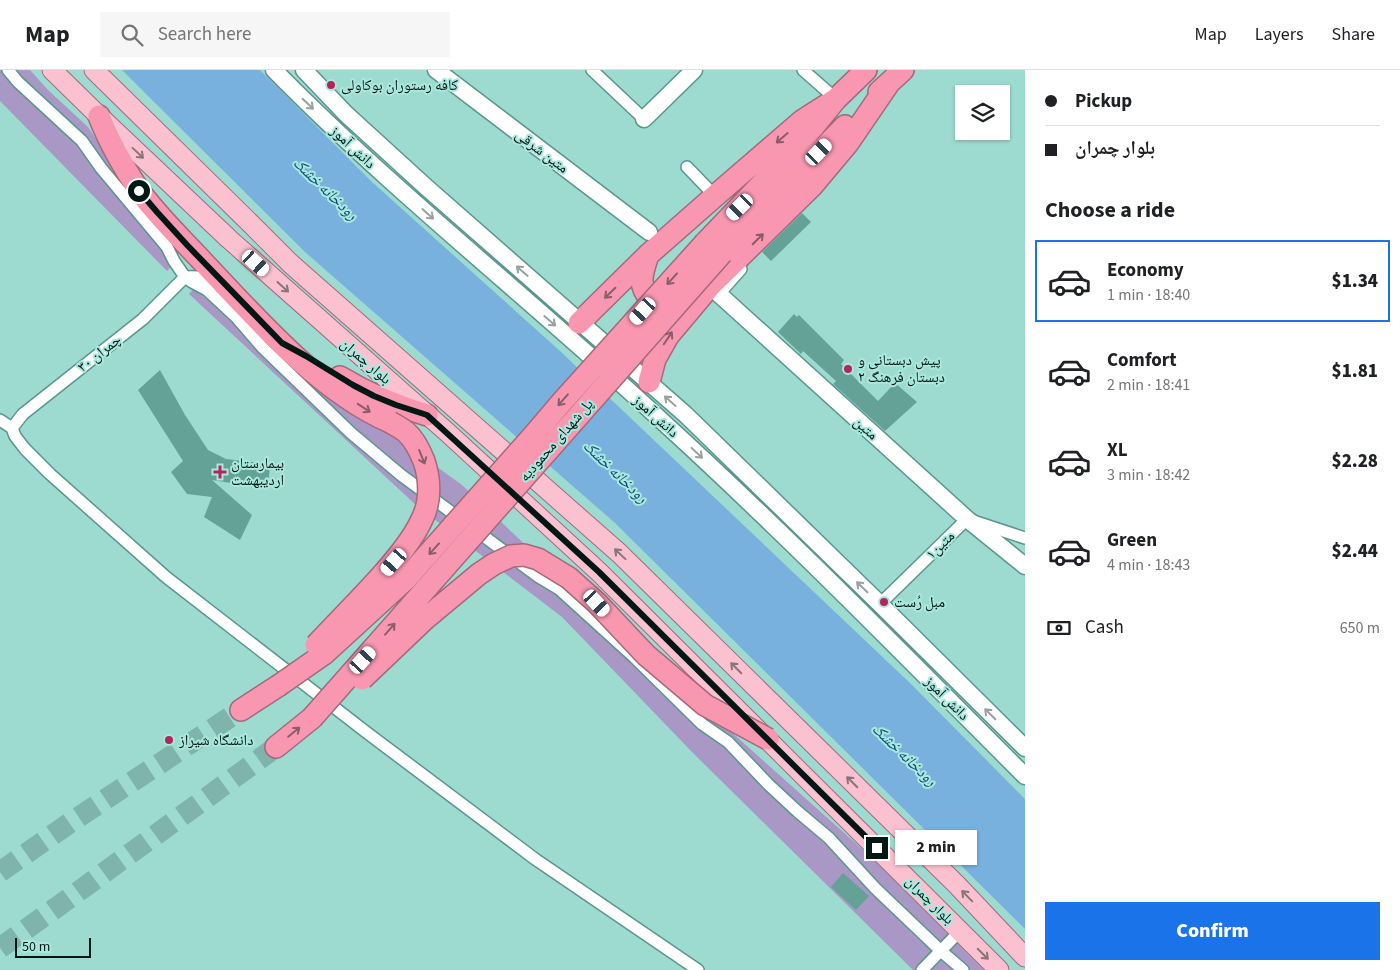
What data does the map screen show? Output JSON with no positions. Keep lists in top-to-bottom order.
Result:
{
  "streets": {
    "highway": ["پل شهدای محمودیه"],
    "main road": [
      "دانش آموز",
      "متین شرقی",
      "بلوار چمران",
      "متین"
    ],
    "street": ["۳۰ چمران", "متین۱"]
  },
  "crossings": [
    ["دانش آموز", "متین۱"],
    ["متین", "متین۱"]
  ],
  "water": ["رودخانه خشک"],
  "places": {
    "other": [
      "کافه رستوران بوکاولی",
      "پیش دبستانی و دبستان فرهنگ ۲",
      "مبل رُست",
      "دانشگاه شیراز"
    ],
    "health": ["بیمارستان اردیبهشت"]
  },
  "scale_bar": "50 m",
  "page": {
    "header": "Map",
    "search": "Search here",
    "nav": ["Map", "Layers", "Share"],
    "banner": ["Pickup", "بلوار چمران"],
    "heading": "Choose a ride",
    "list": [
      {
        "name": "Economy",
        "note": "1 min · 18:40",
        "value": "$1.34"
      },
      {
        "name": "Comfort",
        "note": "2 min · 18:41",
        "value": "$1.81"
      },
      {
        "name": "XL",
        "note": "3 min · 18:42",
        "value": "$2.28"
      },
      {
        "name": "Green",
        "note": "4 min · 18:43",
        "value": "$2.44"
      }
    ],
    "pay": ["Cash", "650 m"],
    "bubble": "2 min",
    "buttons": "Confirm",
    "scale": "50 m"
  }
}
